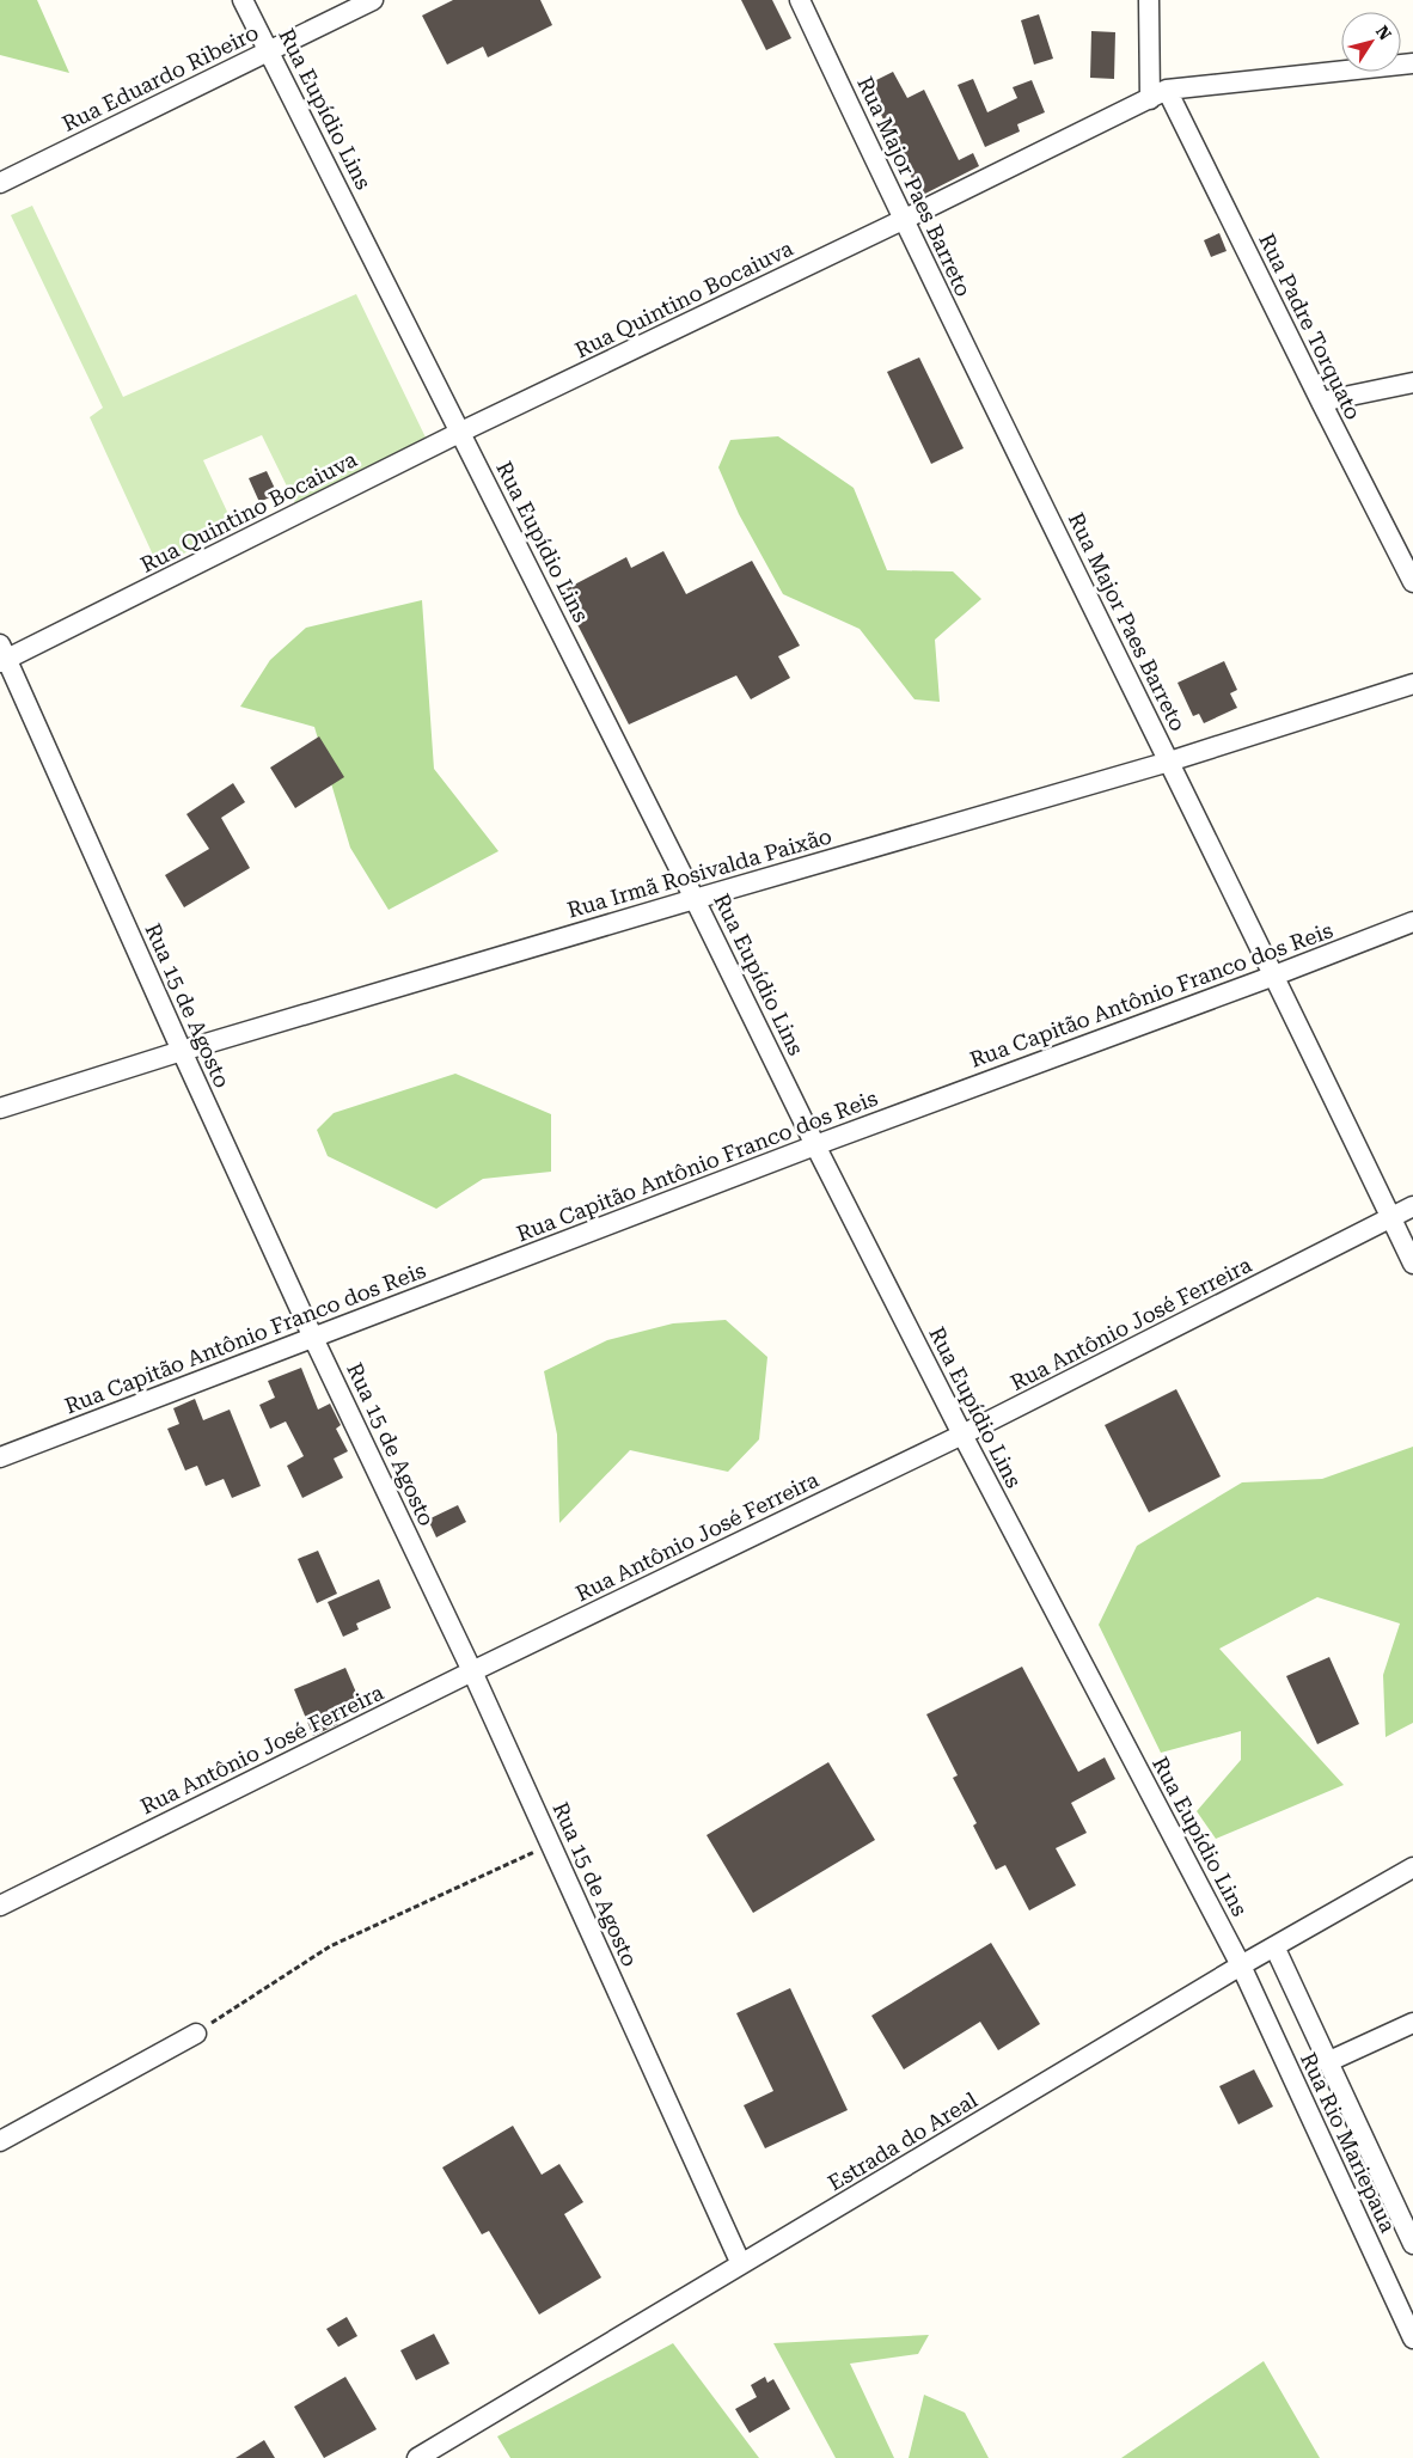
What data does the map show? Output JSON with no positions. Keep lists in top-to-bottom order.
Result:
{
  "streets": {
    "street": [
      "Rua Eduardo Ribeiro",
      "Rua Eupídio Lins",
      "Rua Major Paes Barreto",
      "Rua Quintino Bocaiuva",
      "Rua Padre Torquato",
      "Rua Irmã Rosivalda Paixão",
      "Rua Capitão Antônio Franco dos Reis",
      "Rua 15 de Agosto",
      "Rua Antônio José Ferreira",
      "Estrada do Areal",
      "Rua Rio Mariepaua"
    ]
  },
  "crossings": [
    ["Rua Eduardo Ribeiro", "Rua Eupídio Lins"],
    ["Rua Eupídio Lins", "Rua Quintino Bocaiuva"],
    ["Rua Eupídio Lins", "Rua Irmã Rosivalda Paixão"],
    ["Rua Eupídio Lins", "Rua Capitão Antônio Franco dos Reis"],
    ["Rua Eupídio Lins", "Rua Antônio José Ferreira"],
    ["Rua Eupídio Lins", "Estrada do Areal"],
    ["Rua Eupídio Lins", "Rua Rio Mariepaua"],
    ["Rua Major Paes Barreto", "Rua Quintino Bocaiuva"],
    ["Rua Major Paes Barreto", "Rua Irmã Rosivalda Paixão"],
    ["Rua Major Paes Barreto", "Rua Capitão Antônio Franco dos Reis"],
    ["Rua Major Paes Barreto", "Rua Antônio José Ferreira"],
    ["Rua Quintino Bocaiuva", "Rua Padre Torquato"],
    ["Rua Quintino Bocaiuva", "Rua 15 de Agosto"],
    ["Rua Irmã Rosivalda Paixão", "Rua 15 de Agosto"],
    ["Rua Capitão Antônio Franco dos Reis", "Rua 15 de Agosto"],
    ["Rua 15 de Agosto", "Rua Antônio José Ferreira"],
    ["Rua 15 de Agosto", "Estrada do Areal"],
    ["Estrada do Areal", "Rua Rio Mariepaua"]
  ],
  "north": "top right"
}
